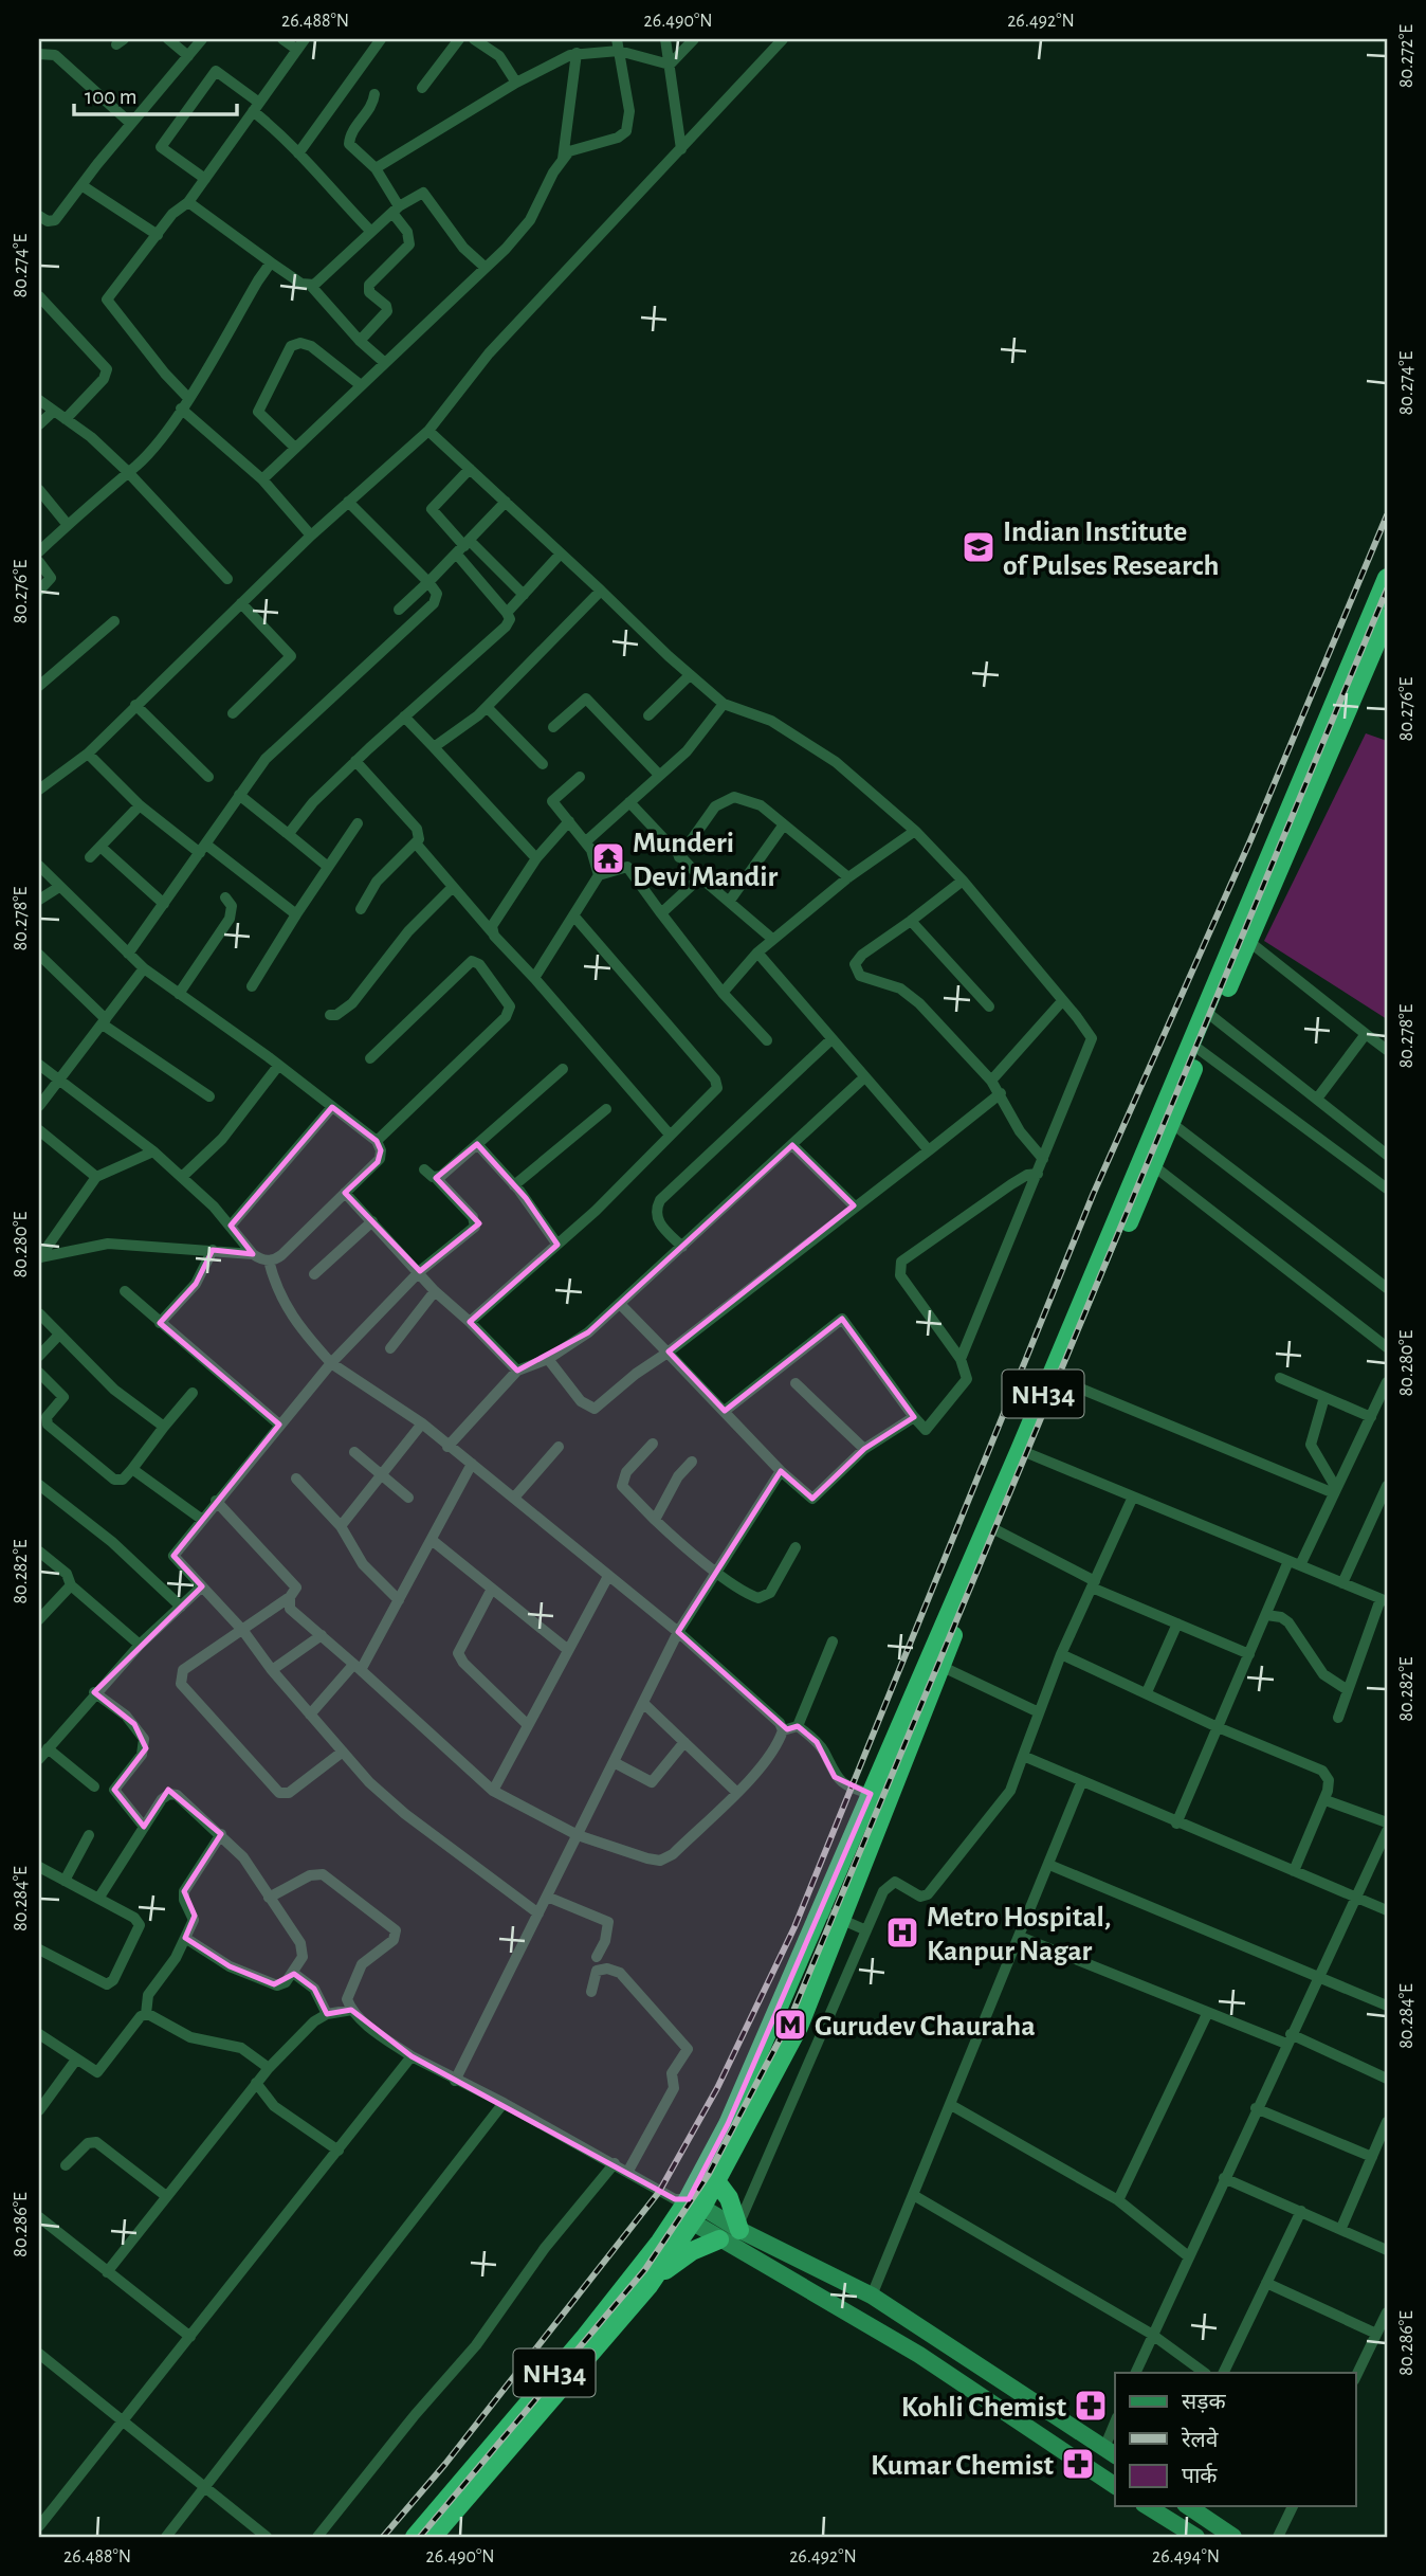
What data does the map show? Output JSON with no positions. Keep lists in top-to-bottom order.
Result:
{
  "streets": {
    "highway": ["NH34"]
  },
  "places": {
    "school or university": ["Indian Institute of Pulses Research"],
    "temple": ["Munderi Devi Mandir"],
    "hospital": ["Metro Hospital, Kanpur Nagar"],
    "metro station": ["Gurudev Chauraha"],
    "pharmacy": ["Kohli Chemist", "Kumar Chemist"]
  },
  "legend": ["सड़क", "रेलवे", "पार्क"],
  "scale_bar": "100 m",
  "coordinates": [
    "26.488°N",
    "26.490°N",
    "26.492°N",
    "80.272°E",
    "80.274°E",
    "80.276°E",
    "80.278°E",
    "80.280°E",
    "80.282°E",
    "80.284°E",
    "80.286°E",
    "26.494°N"
  ]
}
